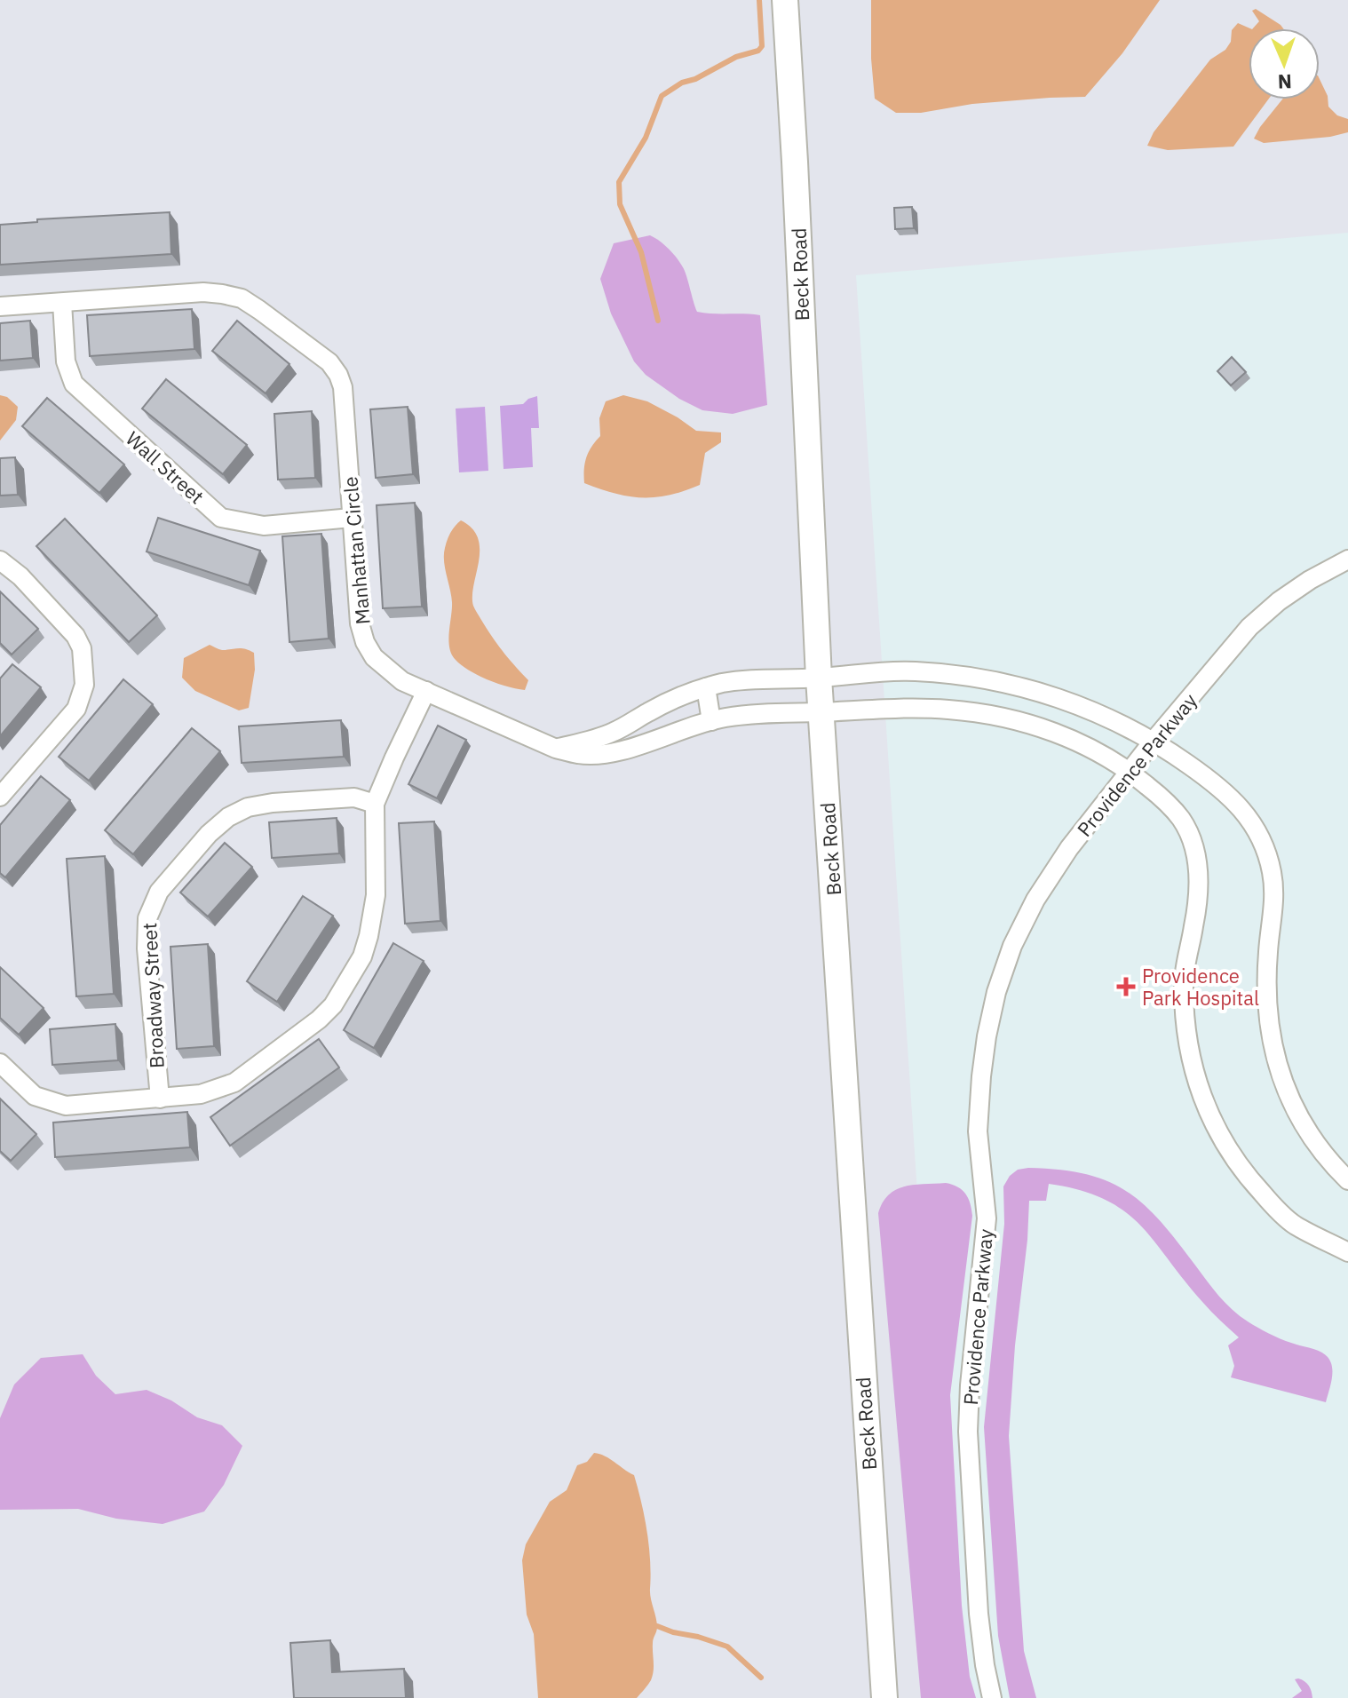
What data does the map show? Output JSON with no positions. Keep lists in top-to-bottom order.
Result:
{
  "streets": {
    "main road": ["Beck Road"],
    "street": [
      "Wall Street",
      "Manhattan Circle",
      "Providence Parkway",
      "Broadway Street"
    ]
  },
  "crossings": [
    ["Beck Road", "Manhattan Circle"],
    ["Wall Street", "Manhattan Circle"],
    ["Manhattan Circle", "Providence Parkway"]
  ],
  "places": {
    "health": ["Providence Park Hospital"]
  },
  "north": "bottom"
}
